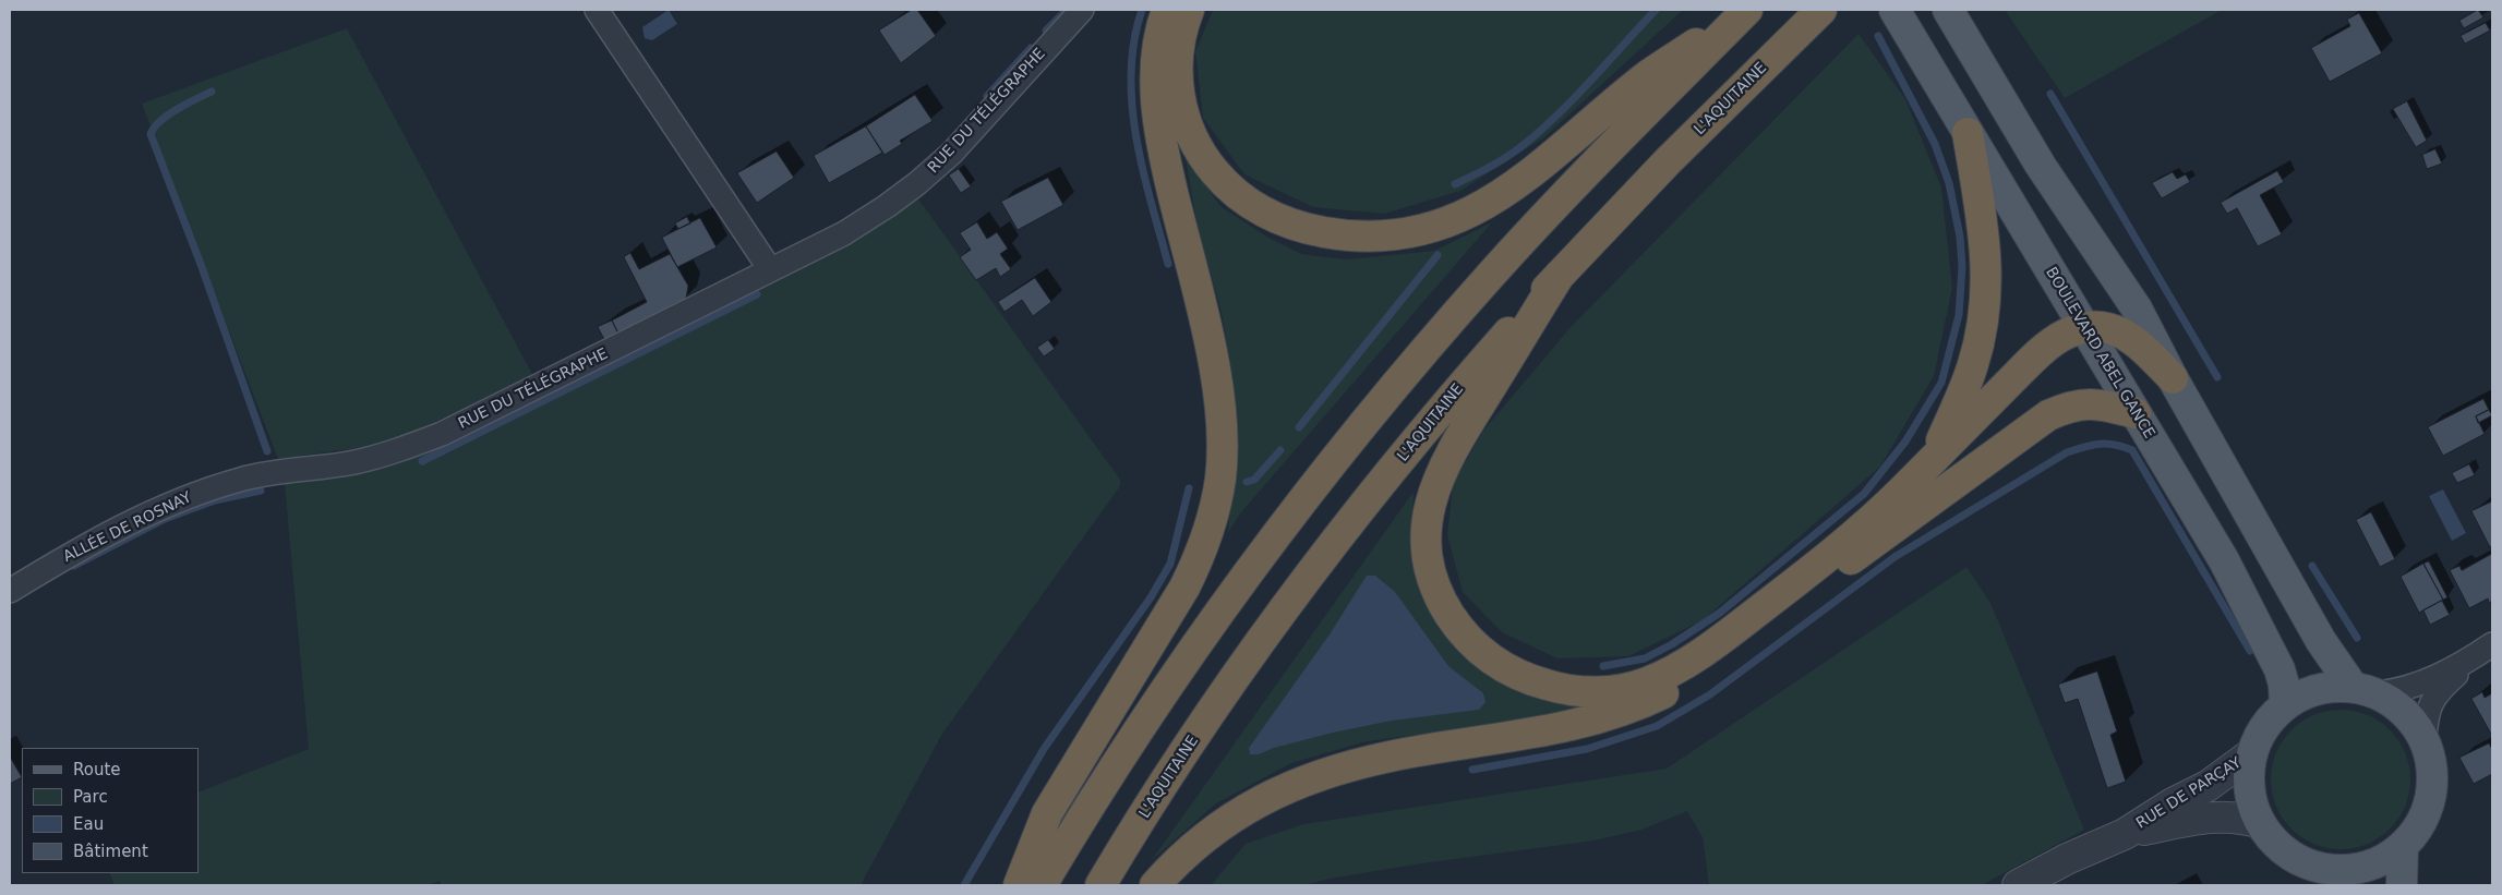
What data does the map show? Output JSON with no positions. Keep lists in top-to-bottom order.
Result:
{
  "streets": {
    "highway": ["L'AQUITAINE"],
    "main road": ["BOULEVARD ABEL GANCE"],
    "street": ["RUE DU TÉLÉGRAPHE", "ALLÉE DE ROSNAY", "RUE DE PARÇAY"]
  },
  "crossings": [
    ["RUE DU TÉLÉGRAPHE", "ALLÉE DE ROSNAY"],
    ["BOULEVARD ABEL GANCE", "RUE DE PARÇAY"]
  ],
  "legend": [
    "Route",
    "Parc",
    "Eau",
    "Bâtiment"
  ]
}
